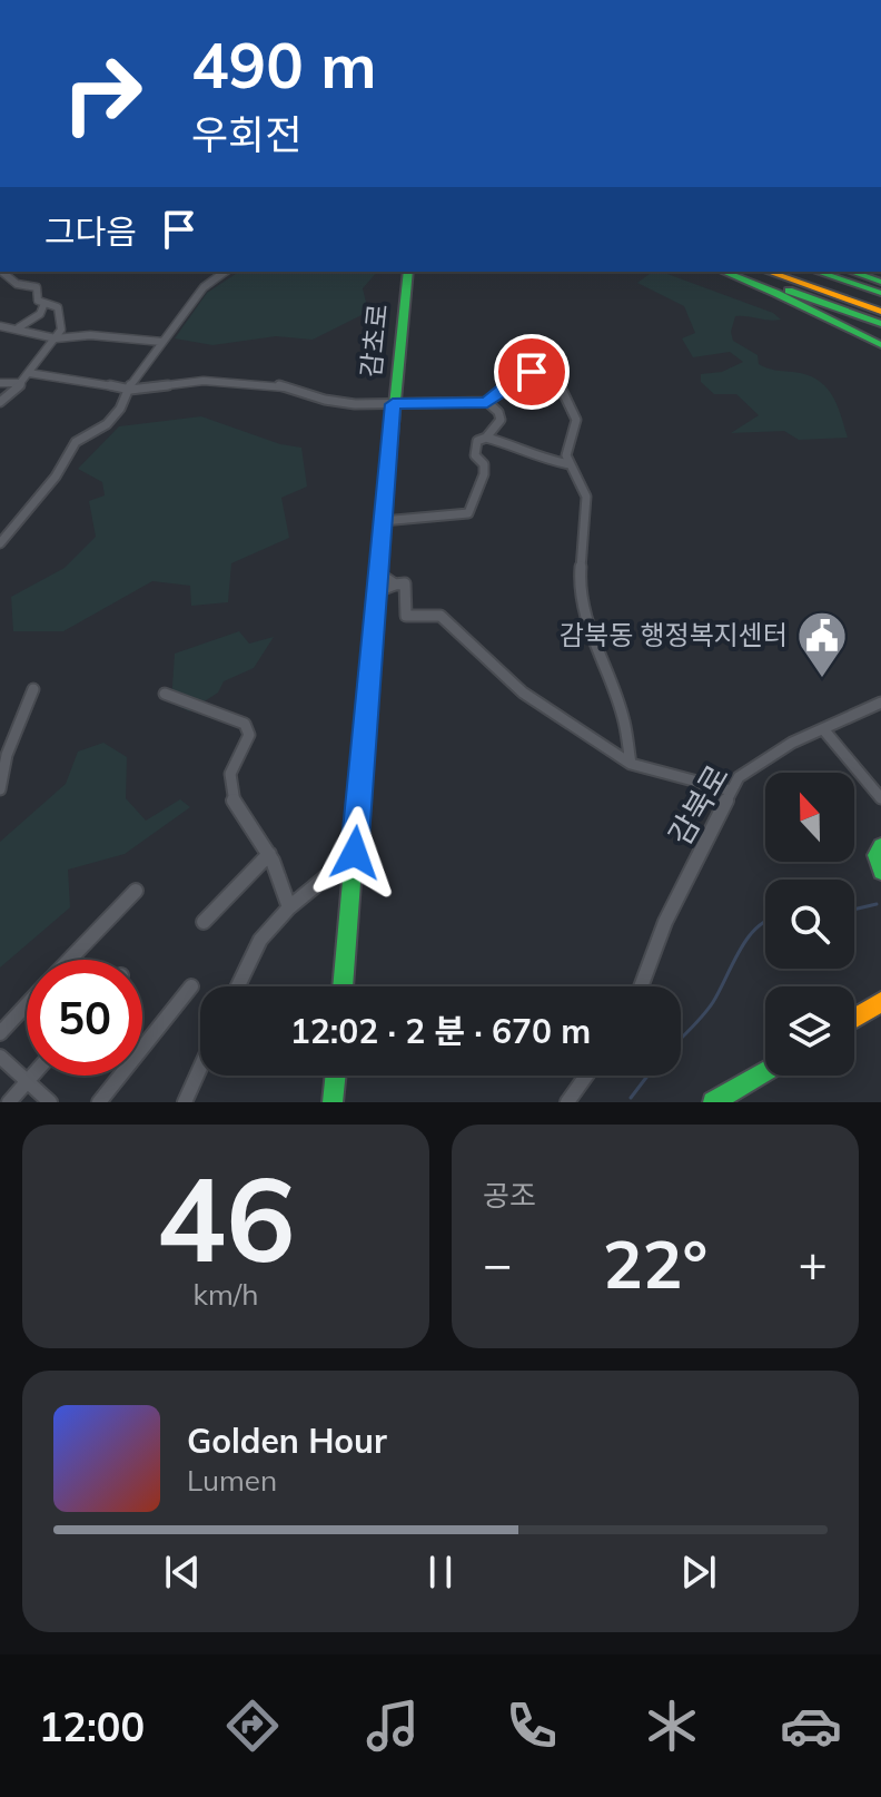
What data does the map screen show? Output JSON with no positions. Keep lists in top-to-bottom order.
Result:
{
  "streets": {
    "main road": ["감초로"],
    "street": ["감북로"]
  },
  "places": {
    "public building": ["감북동 행정복지센터"]
  },
  "north": "top",
  "page": {
    "turn": ["490 m", "우회전"],
    "then": "그다음",
    "limit": "50",
    "trip": "12:02 · 2 분 · 670 m",
    "tile": [
      ["46", "km/h"],
      "공조"
    ],
    "heat": ["−", "22°", "+"],
    "song": ["Golden Hour", "Lumen"],
    "tabs": "12:00"
  }
}
